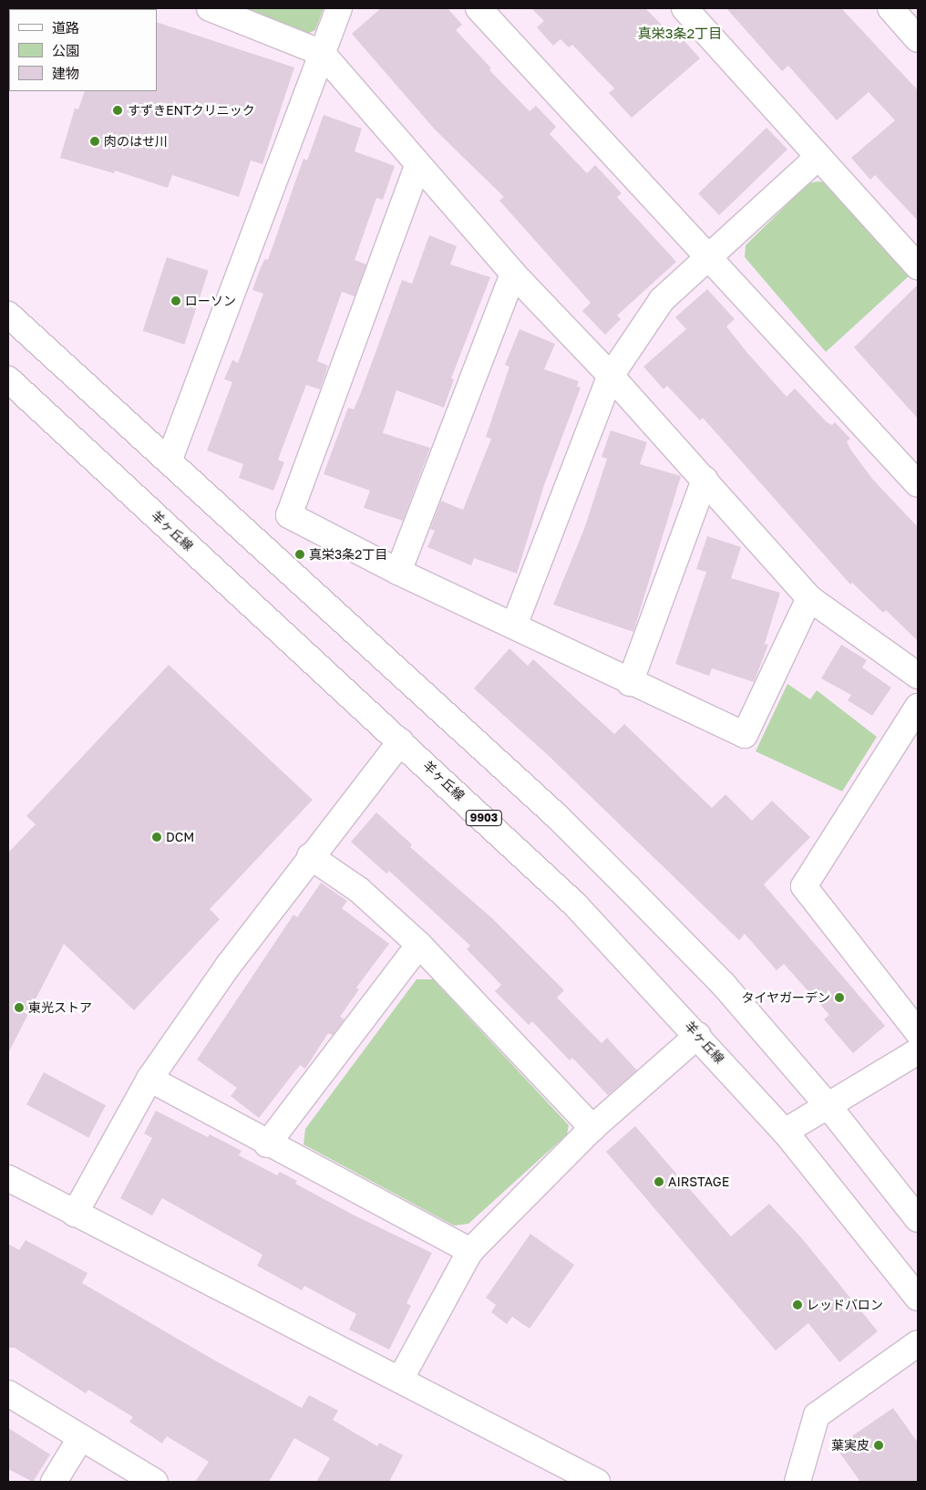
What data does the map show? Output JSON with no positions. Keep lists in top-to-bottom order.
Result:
{
  "streets": {
    "street": ["羊ヶ丘線", "9903"]
  },
  "districts": ["真栄3条2丁目"],
  "places": [
    "すずきENTクリニック",
    "肉のはせ川",
    "ローソン",
    "真栄3条2丁目",
    "DCM",
    "タイヤガーデン",
    "東光ストア",
    "AIRSTAGE",
    "レッドバロン",
    "葉実皮"
  ],
  "legend": ["道路", "公園", "建物"]
}
